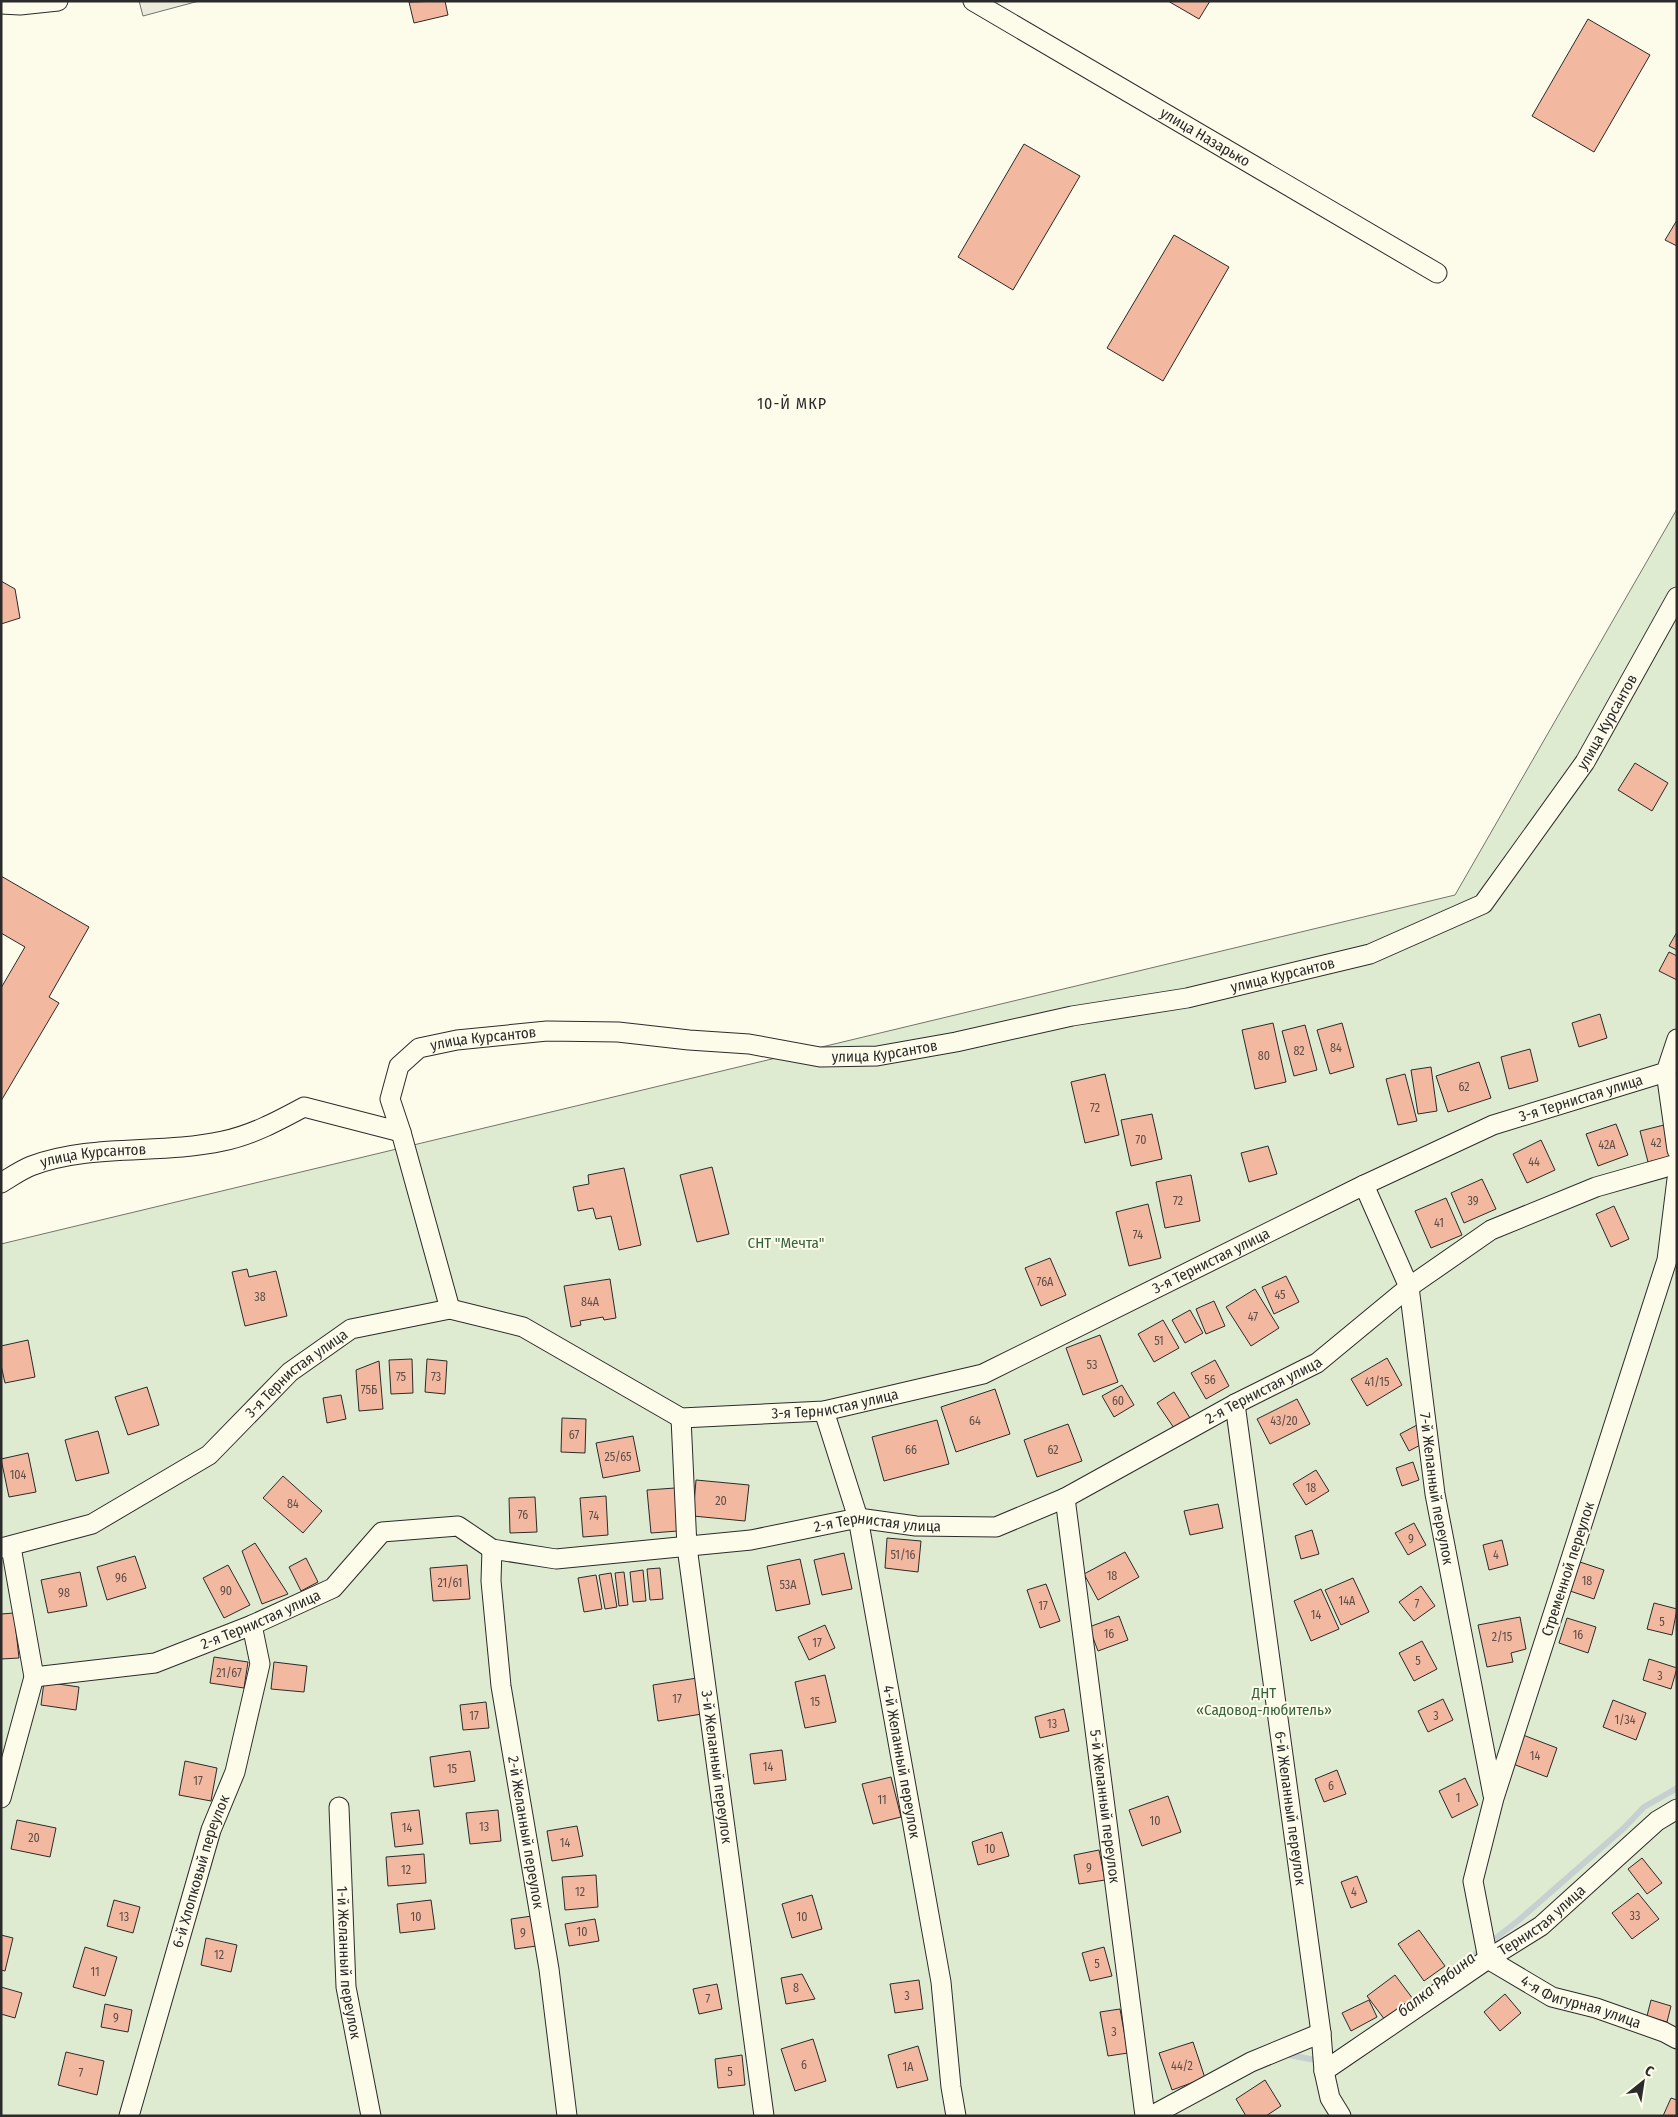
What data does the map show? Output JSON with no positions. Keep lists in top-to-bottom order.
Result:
{
  "streets": {
    "street": [
      "улица Назарько",
      "улица Курсантов",
      "3-я Тернистая улица",
      "2-я Тернистая улица",
      "7-й Желанный переулок",
      "Стременной переулок",
      "4-й Желанный переулок",
      "3-й Желанный переулок",
      "5-й Желанный переулок",
      "6-й Желанный переулок",
      "2-й Желанный переулок",
      "6-й Хлопковый переулок",
      "Тернистая улица",
      "1-й Желанный переулок",
      "4-я Фигурная улица"
    ]
  },
  "crossings": [
    ["3-я Тернистая улица", "7-й Желанный переулок"],
    ["3-я Тернистая улица", "4-й Желанный переулок"],
    ["3-я Тернистая улица", "3-й Желанный переулок"],
    ["2-я Тернистая улица", "7-й Желанный переулок"],
    ["2-я Тернистая улица", "4-й Желанный переулок"],
    ["2-я Тернистая улица", "3-й Желанный переулок"],
    ["2-я Тернистая улица", "5-й Желанный переулок"],
    ["2-я Тернистая улица", "6-й Желанный переулок"],
    ["2-я Тернистая улица", "2-й Желанный переулок"],
    ["2-я Тернистая улица", "6-й Хлопковый переулок"],
    ["7-й Желанный переулок", "Стременной переулок"],
    ["Стременной переулок", "Тернистая улица"],
    ["Стременной переулок", "4-я Фигурная улица"],
    ["6-й Желанный переулок", "Тернистая улица"],
    ["Тернистая улица", "4-я Фигурная улица"]
  ],
  "districts": ["10-Й МКР"],
  "water": ["балка Рябина"],
  "parks": ["СНТ \"Мечта\"", "ДНТ «Садовод-любитель»"],
  "house_numbers": [
    "84",
    "82",
    "80",
    "62",
    "72",
    "70",
    "42",
    "42А",
    "44",
    "72",
    "39",
    "41",
    "74",
    "76А",
    "45",
    "38",
    "84А",
    "47",
    "51",
    "53",
    "75",
    "73",
    "56",
    "41/15",
    "75Б",
    "60",
    "64",
    "43/20",
    "67",
    "66",
    "62",
    "25/65",
    "104",
    "18",
    "20",
    "84",
    "76",
    "74",
    "9",
    "51/16",
    "4",
    "18",
    "96",
    "18",
    "21/61",
    "53А",
    "90",
    "98",
    "14А",
    "7",
    "17",
    "14",
    "5",
    "16",
    "16",
    "2/15",
    "17",
    "5",
    "21/67",
    "3",
    "17",
    "15",
    "17",
    "3",
    "1/34",
    "13",
    "14",
    "14",
    "15",
    "17",
    "6",
    "1",
    "11",
    "10",
    "13",
    "14",
    "20",
    "14",
    "10",
    "9",
    "12",
    "12",
    "4",
    "33",
    "13",
    "10",
    "10",
    "10",
    "9",
    "12",
    "5",
    "11",
    "8",
    "3",
    "7",
    "9",
    "3",
    "6",
    "44/2",
    "1А",
    "5",
    "7"
  ],
  "north": "top right"
}
